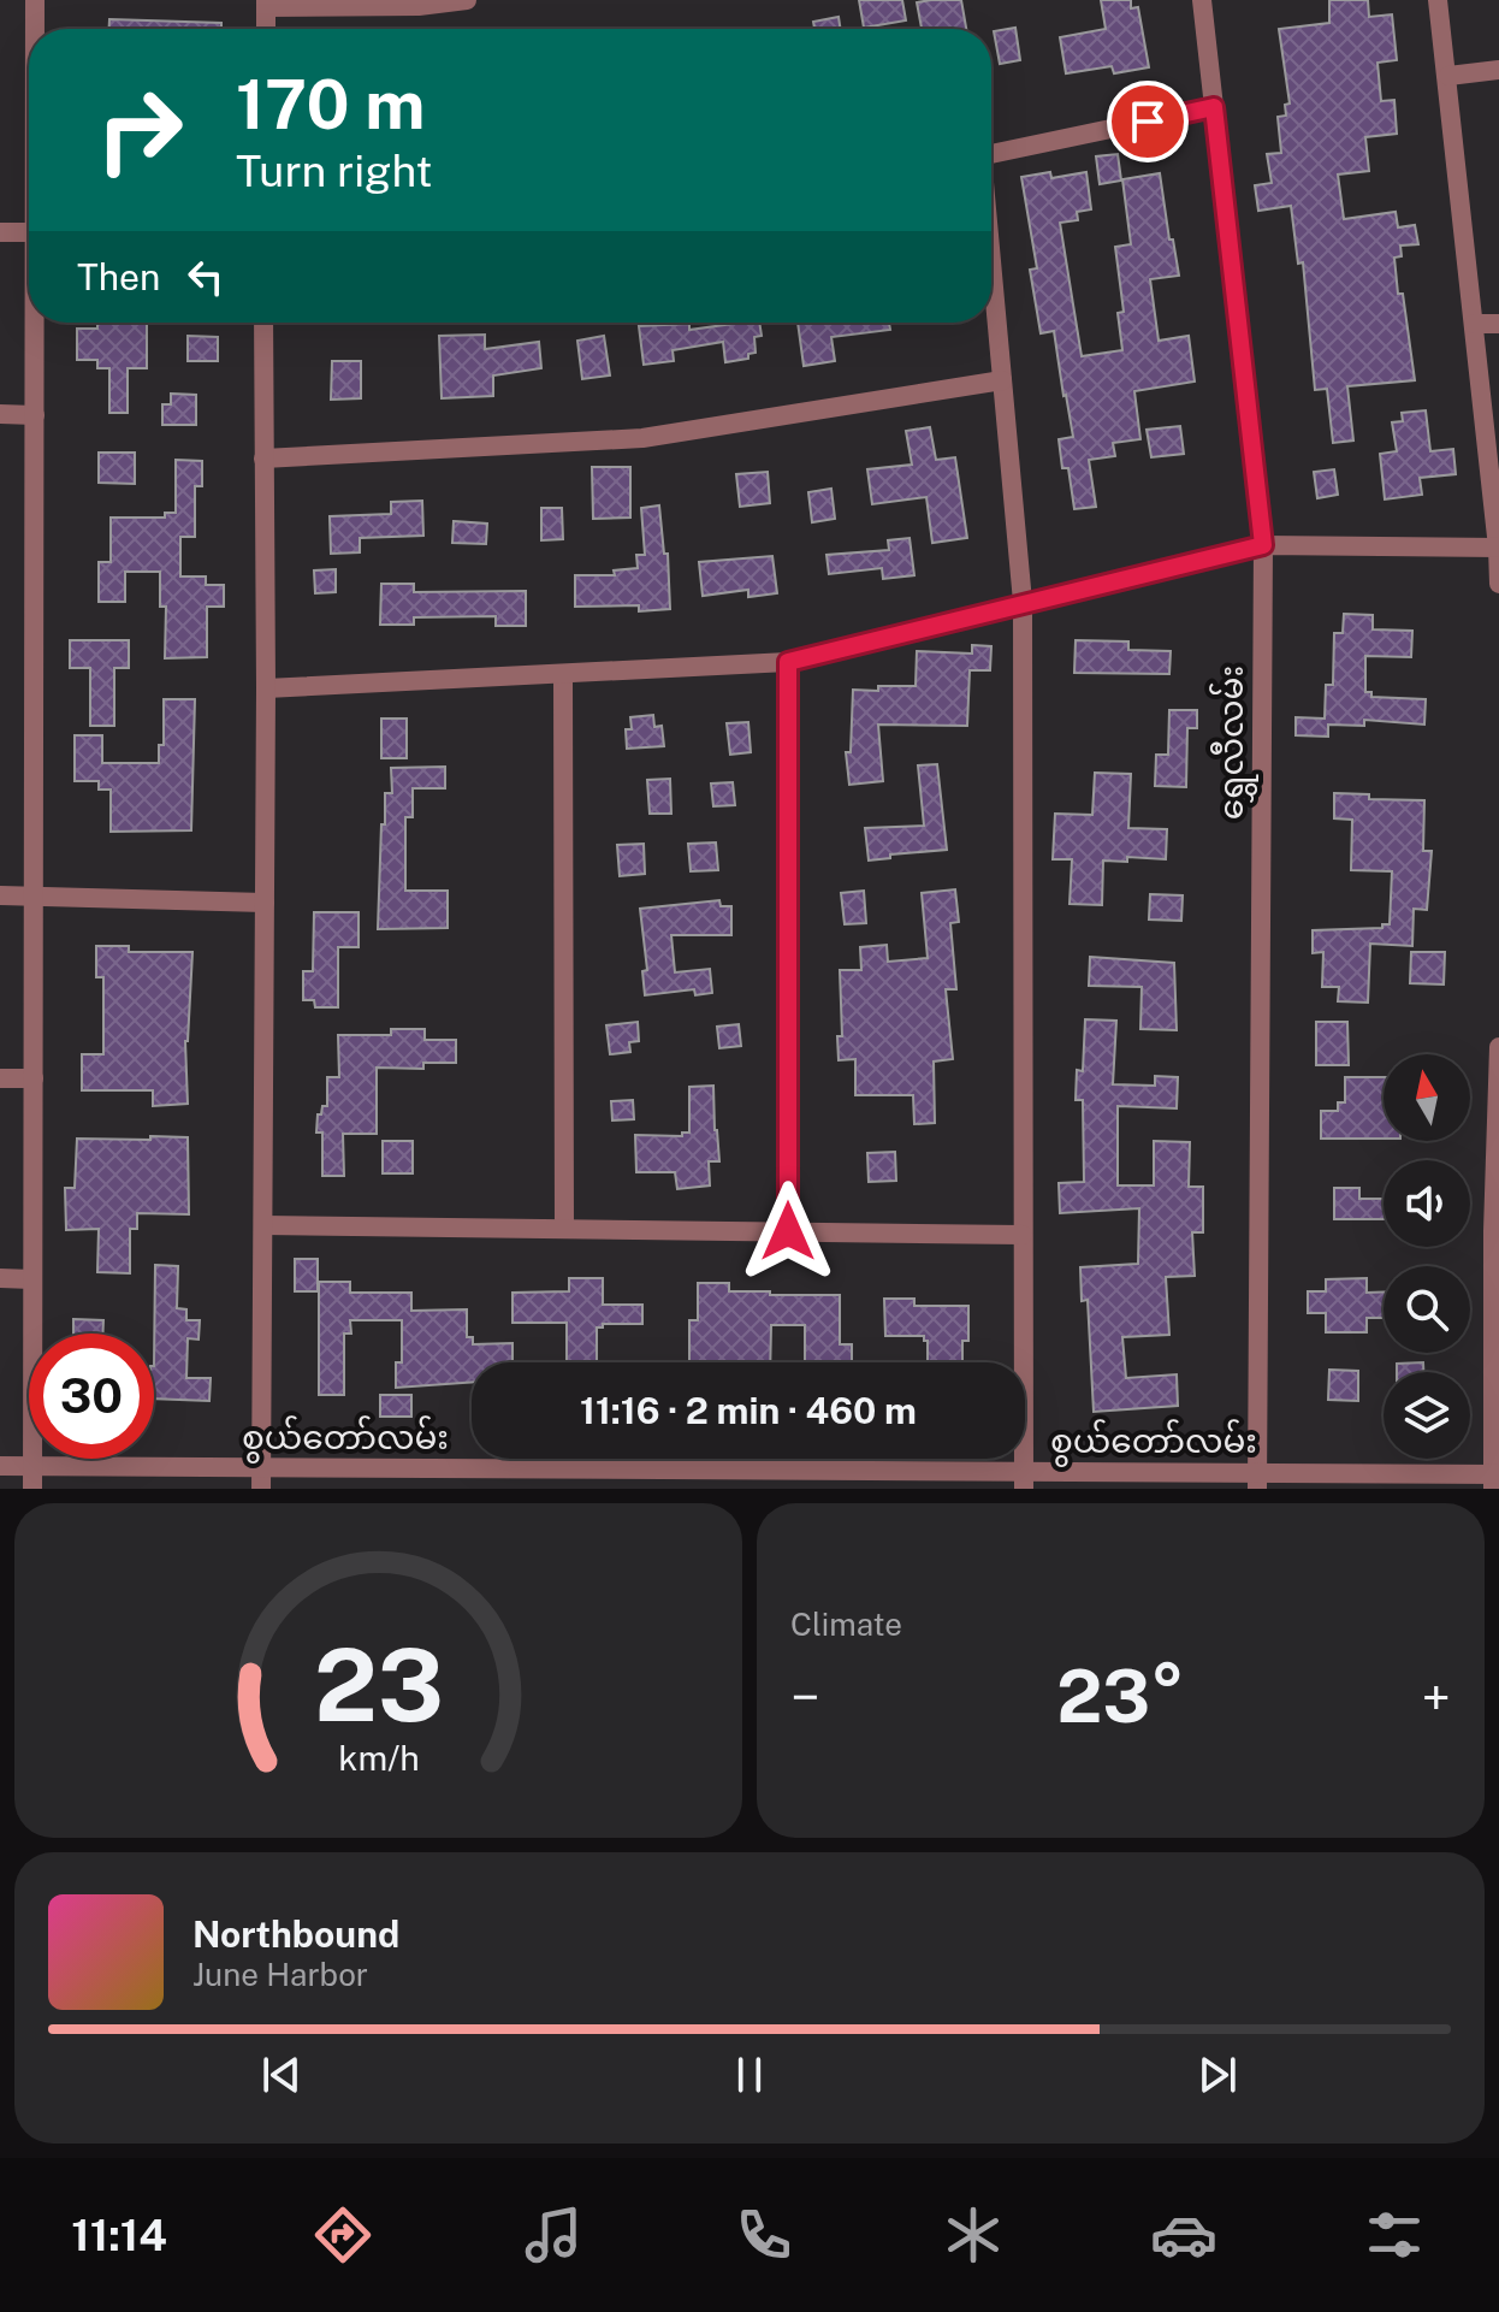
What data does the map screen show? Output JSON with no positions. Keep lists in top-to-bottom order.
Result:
{
  "streets": {
    "street": ["ရွှေလီလမ်း", "စွယ်တော်လမ်း"]
  },
  "crossings": [
    ["ရွှေလီလမ်း", "စွယ်တော်လမ်း"]
  ],
  "north": "top",
  "page": {
    "turn": ["170 m", "Turn right"],
    "then": "Then",
    "limit": "30",
    "trip": "11:16 · 2 min · 460 m",
    "tile": "Climate",
    "heat": ["−", "23°", "+"],
    "song": ["Northbound", "June Harbor"],
    "tabs": "11:14",
    "gauge": ["23", "km/h"]
  }
}
